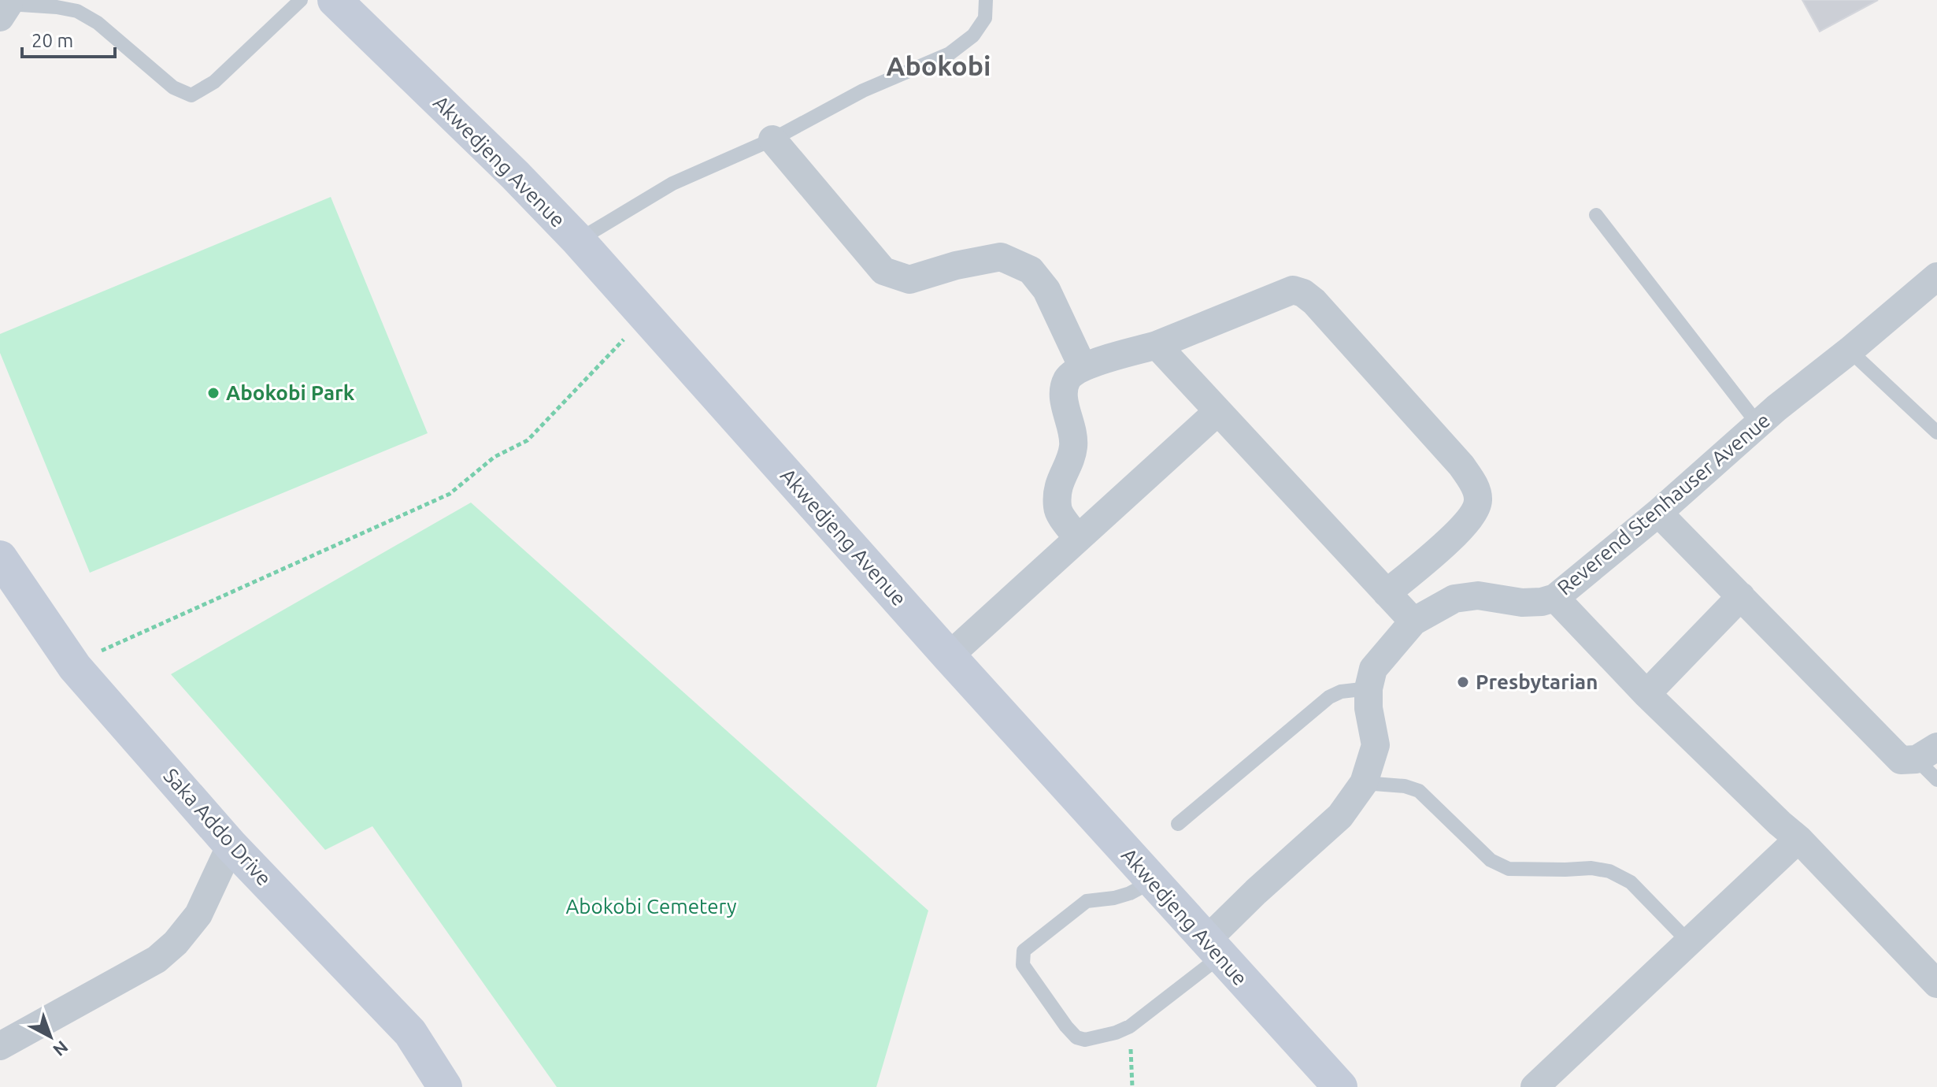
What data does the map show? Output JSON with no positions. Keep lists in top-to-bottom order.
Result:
{
  "streets": {
    "street": ["Akwedjeng Avenue", "Reverend Stenhauser Avenue", "Saka Addo Drive"]
  },
  "crossings": [
    ["Akwedjeng Avenue", "Reverend Stenhauser Avenue"]
  ],
  "districts": ["Abokobi"],
  "parks": ["Abokobi Cemetery"],
  "places": ["Abokobi Park", "Presbytarian"],
  "scale_bar": "20 m",
  "north": "bottom right"
}
